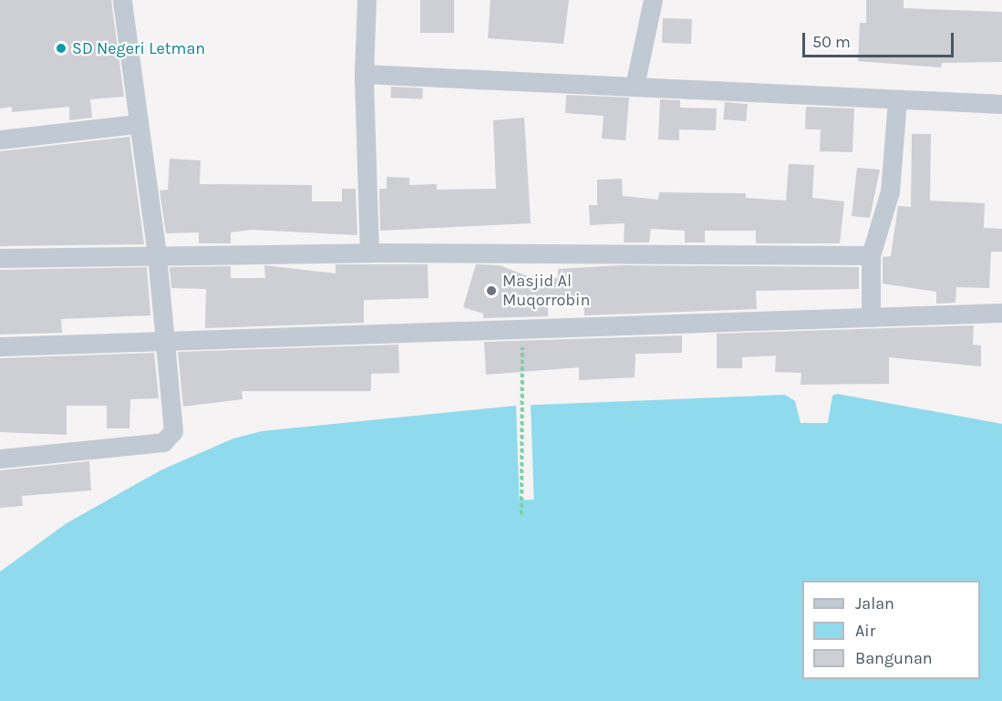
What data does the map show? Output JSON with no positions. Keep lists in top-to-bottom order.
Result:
{
  "places": ["SD Negeri Letman", "Masjid Al Muqorrobin"],
  "legend": ["Jalan", "Air", "Bangunan"],
  "scale_bar": "50 m"
}
